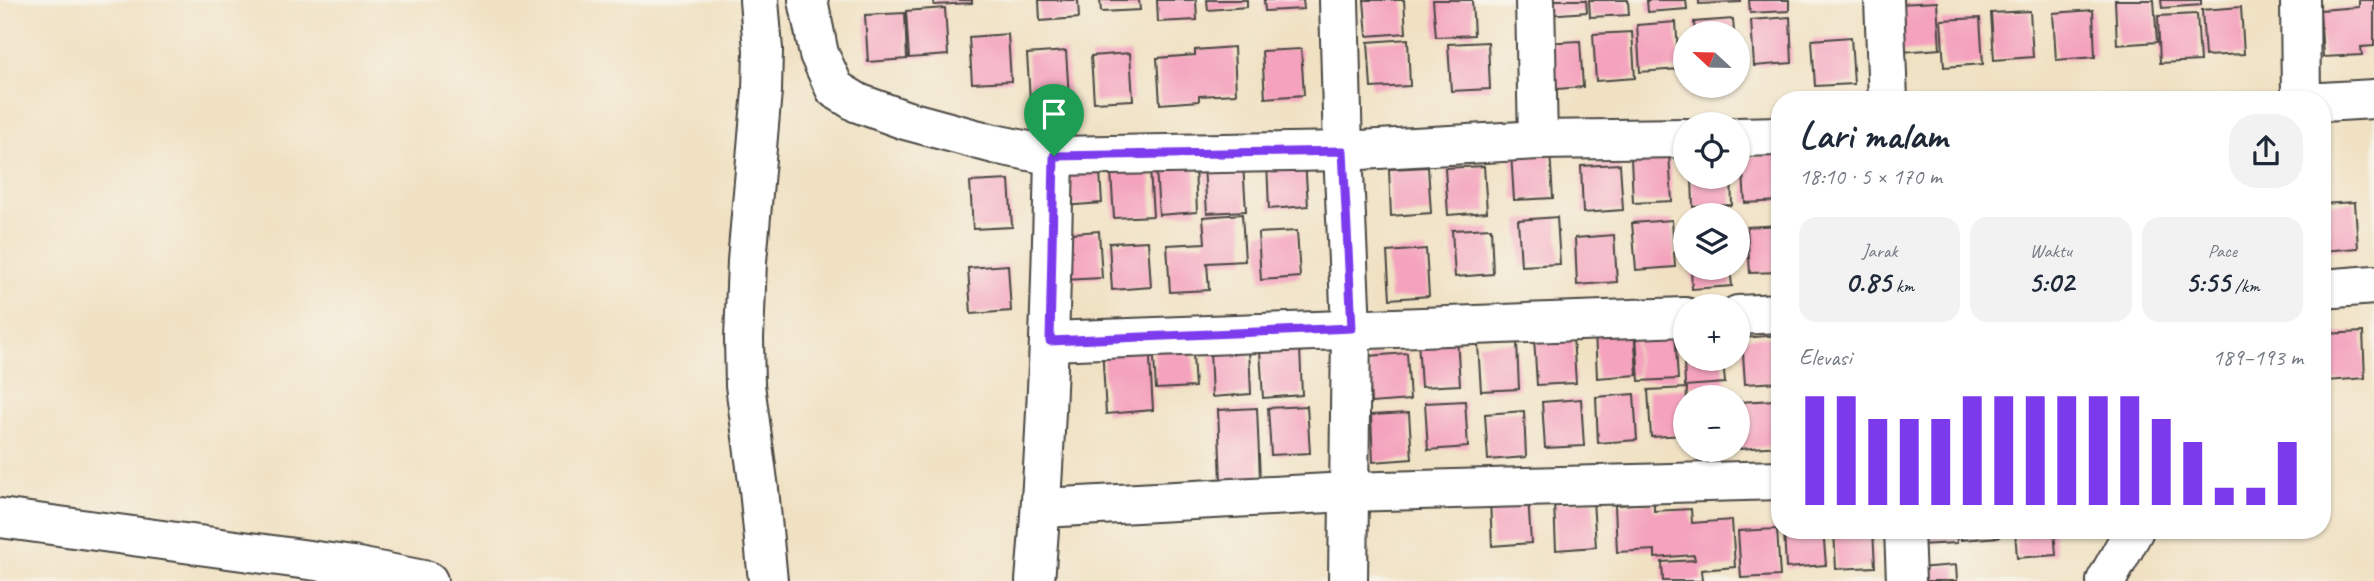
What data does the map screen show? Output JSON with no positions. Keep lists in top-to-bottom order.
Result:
{
  "north": "left",
  "page": {
    "map_buttons": ["+", "−"],
    "heading": ["Lari malam", "18:10 · 5 × 170 m"],
    "stats": [
      ["Jarak", "0.85 km"],
      ["Waktu", "5:02"],
      ["Pace", "5:55 /km"]
    ],
    "chart": ["Elevasi", "189–193 m"]
  }
}
